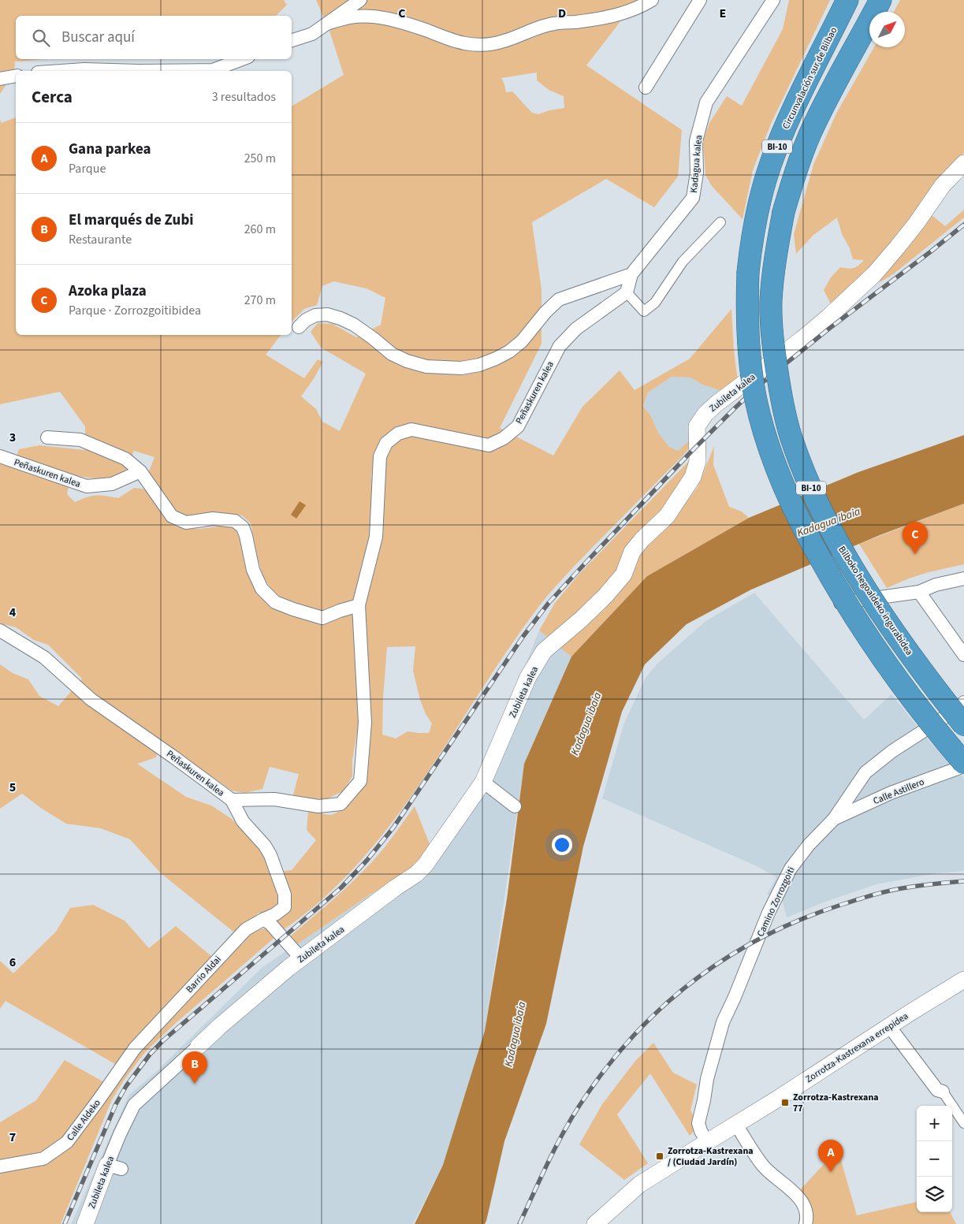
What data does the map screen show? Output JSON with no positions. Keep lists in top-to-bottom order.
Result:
{
  "streets": {
    "highway": ["Circunvalación sur de Bilbao", "BI-10", "Bilboko hegoaldeko ingurabidea"],
    "street": [
      "Kadagua kalea",
      "Peñaskuren kalea",
      "Zubileta kalea",
      "Calle Astillero",
      "Camino Zorrozgoiti",
      "Barrio Aldai",
      "Zorrotza-Kastrexana errepidea",
      "Calle Aldeko"
    ]
  },
  "crossings": [
    ["Circunvalación sur de Bilbao", "Calle Astillero"],
    ["Peñaskuren kalea", "Barrio Aldai"],
    ["Calle Astillero", "Camino Zorrozgoiti"],
    ["Camino Zorrozgoiti", "Zorrotza-Kastrexana errepidea"],
    ["Barrio Aldai", "Calle Aldeko"]
  ],
  "water": ["Kadagua ibaia"],
  "places": {
    "transit": ["Zorrotza-Kastrexana 77", "Zorrotza-Kastrexana / (Ciudad Jardín)"]
  },
  "north": "top right",
  "page": {
    "search": "Buscar aquí",
    "heading": ["Cerca", "3 resultados"],
    "list": [
      {
        "mark": "A",
        "name": "Gana parkea",
        "note": "Parque",
        "value": "250 m"
      },
      {
        "mark": "B",
        "name": "El marqués de Zubi",
        "note": "Restaurante",
        "value": "260 m"
      },
      {
        "mark": "C",
        "name": "Azoka plaza",
        "note": "Parque · Zorrozgoitibidea",
        "value": "270 m"
      }
    ],
    "pins": ["C", "B", "A"],
    "map_buttons": ["+", "−"]
  },
  "grid": {
    "columns": ["C", "D", "E"],
    "rows": [
      "3",
      "4",
      "5",
      "6",
      "7"
    ]
  }
}
